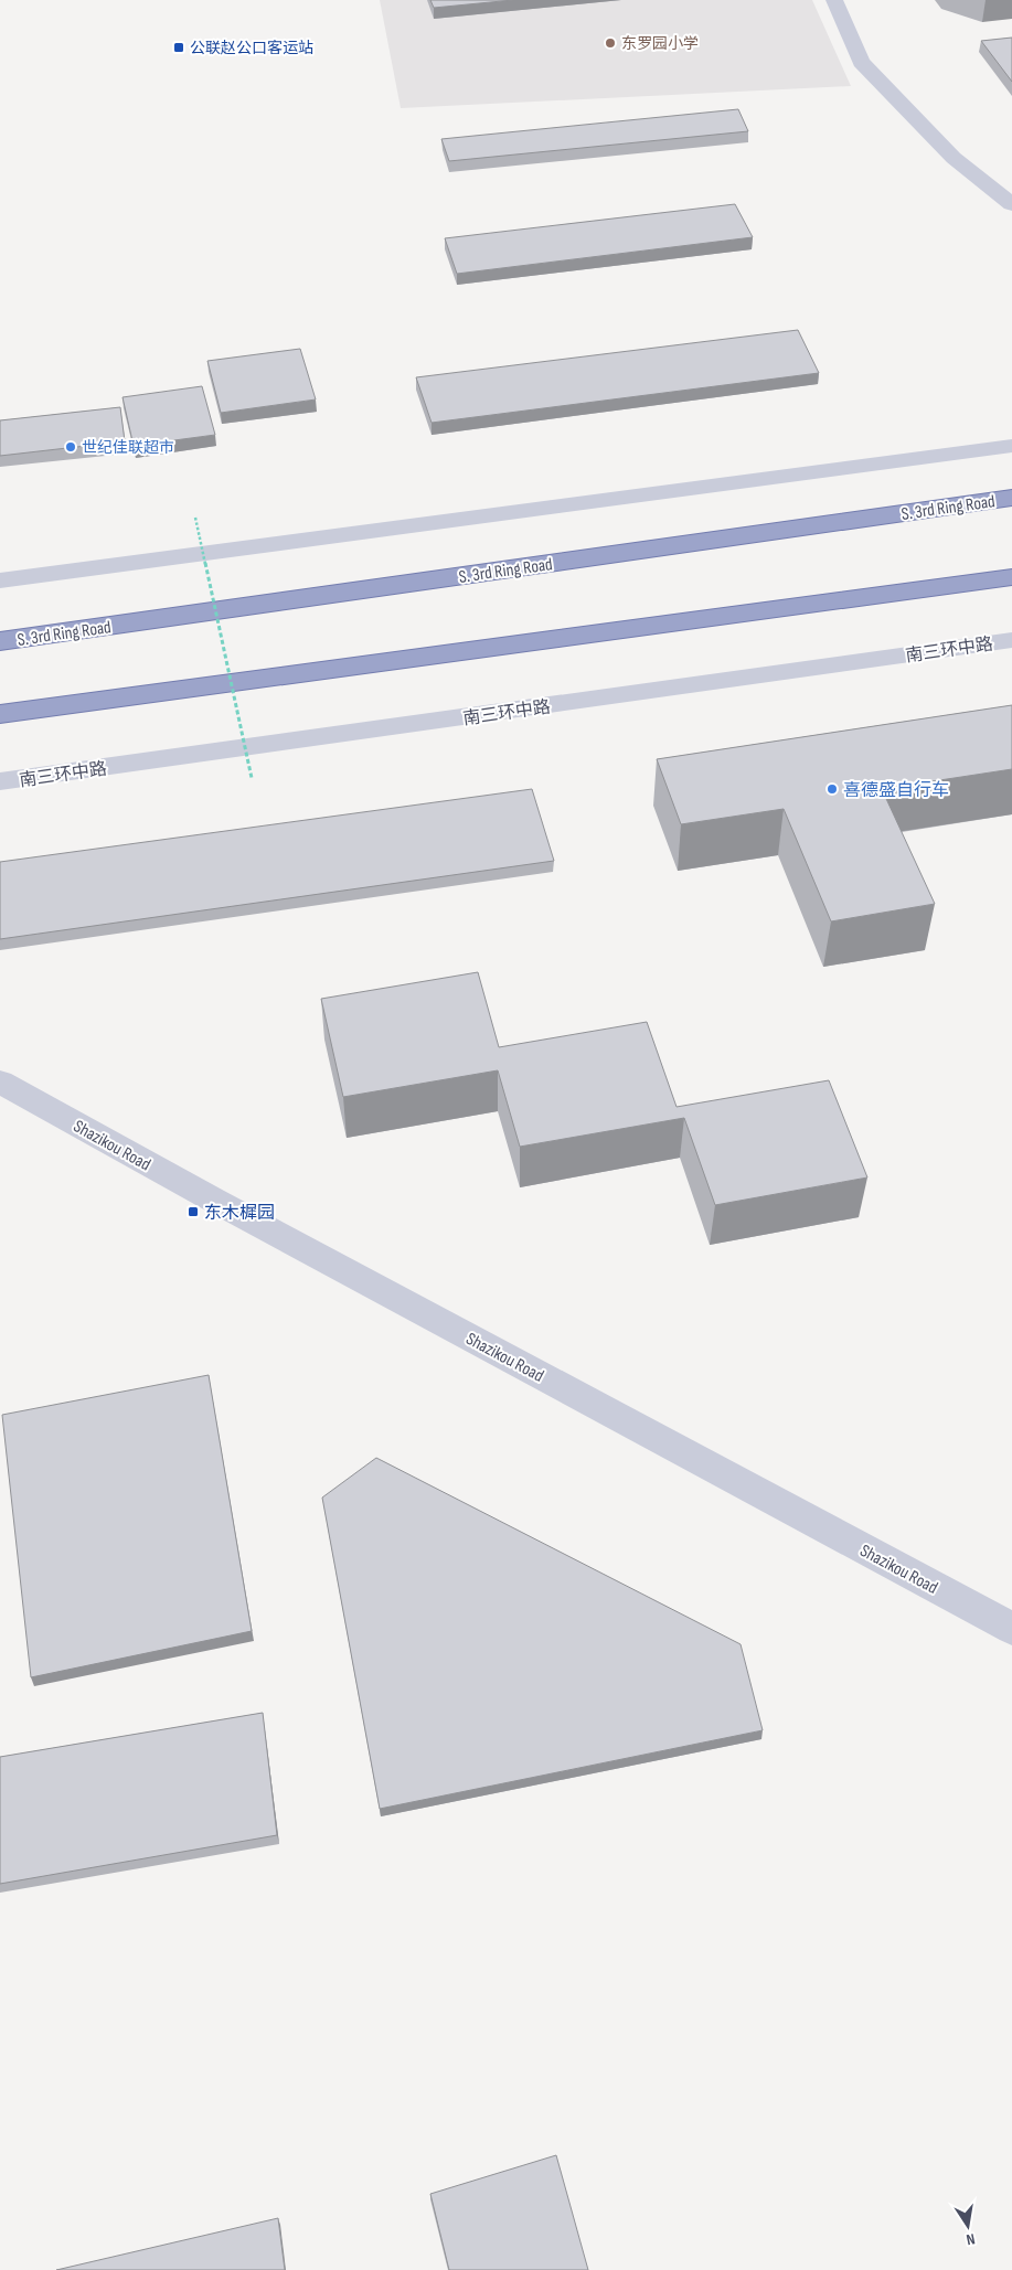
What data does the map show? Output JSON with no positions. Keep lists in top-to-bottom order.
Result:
{
  "streets": {
    "highway": ["S. 3rd Ring Road"],
    "street": ["南三环中路", "Shazikou Road"]
  },
  "places": {
    "other": ["东罗园小学", "世纪佳联超市", "喜德盛自行车"],
    "transit": ["公联赵公口客运站", "东木樨园"]
  },
  "north": "bottom"
}
